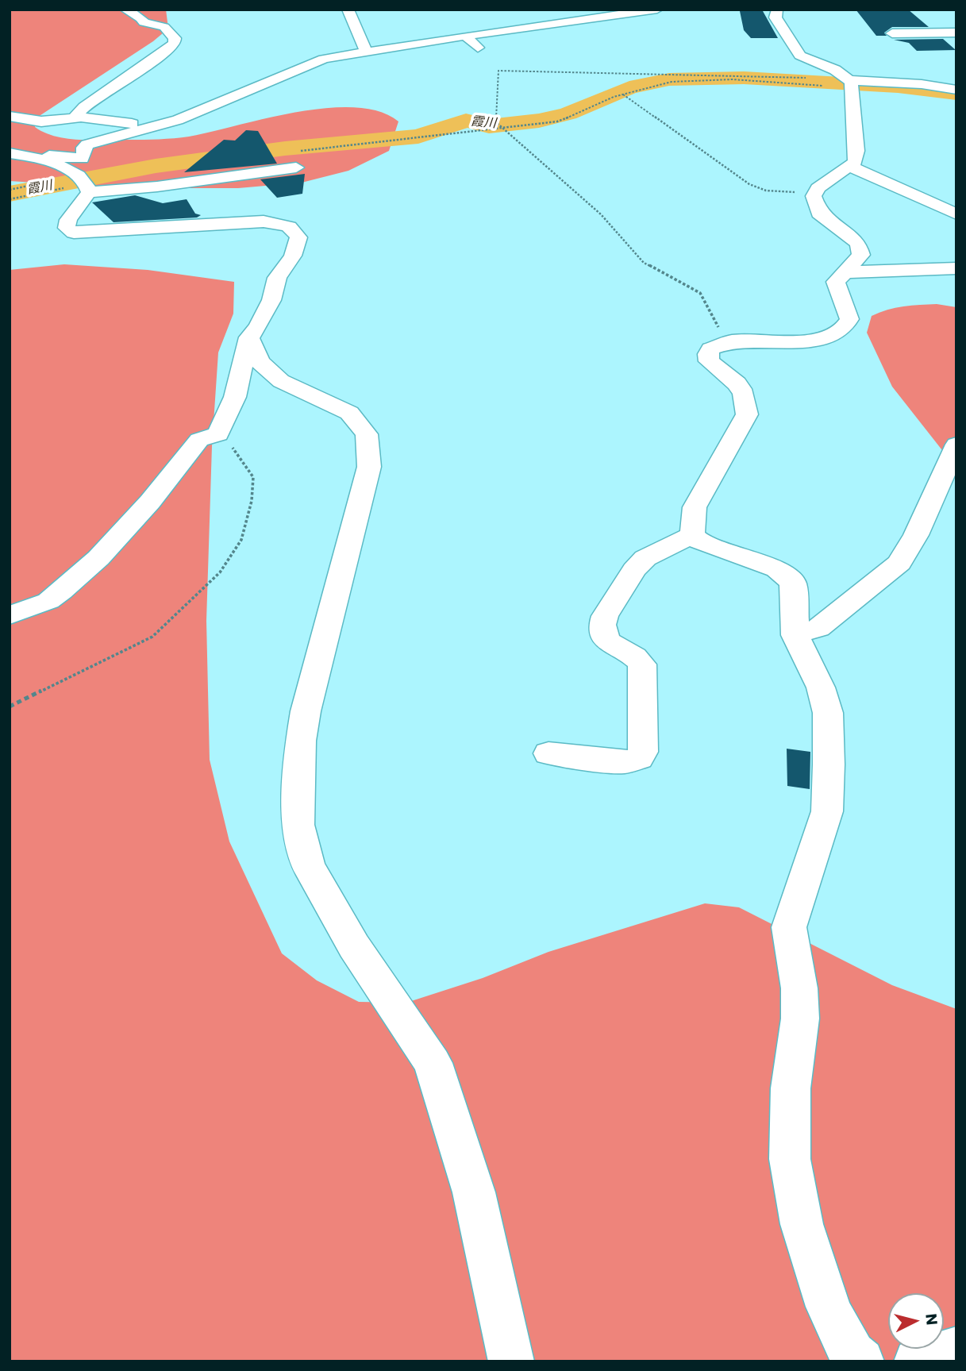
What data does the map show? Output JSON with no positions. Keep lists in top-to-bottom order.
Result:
{
  "water": ["霞川"],
  "north": "right"
}
